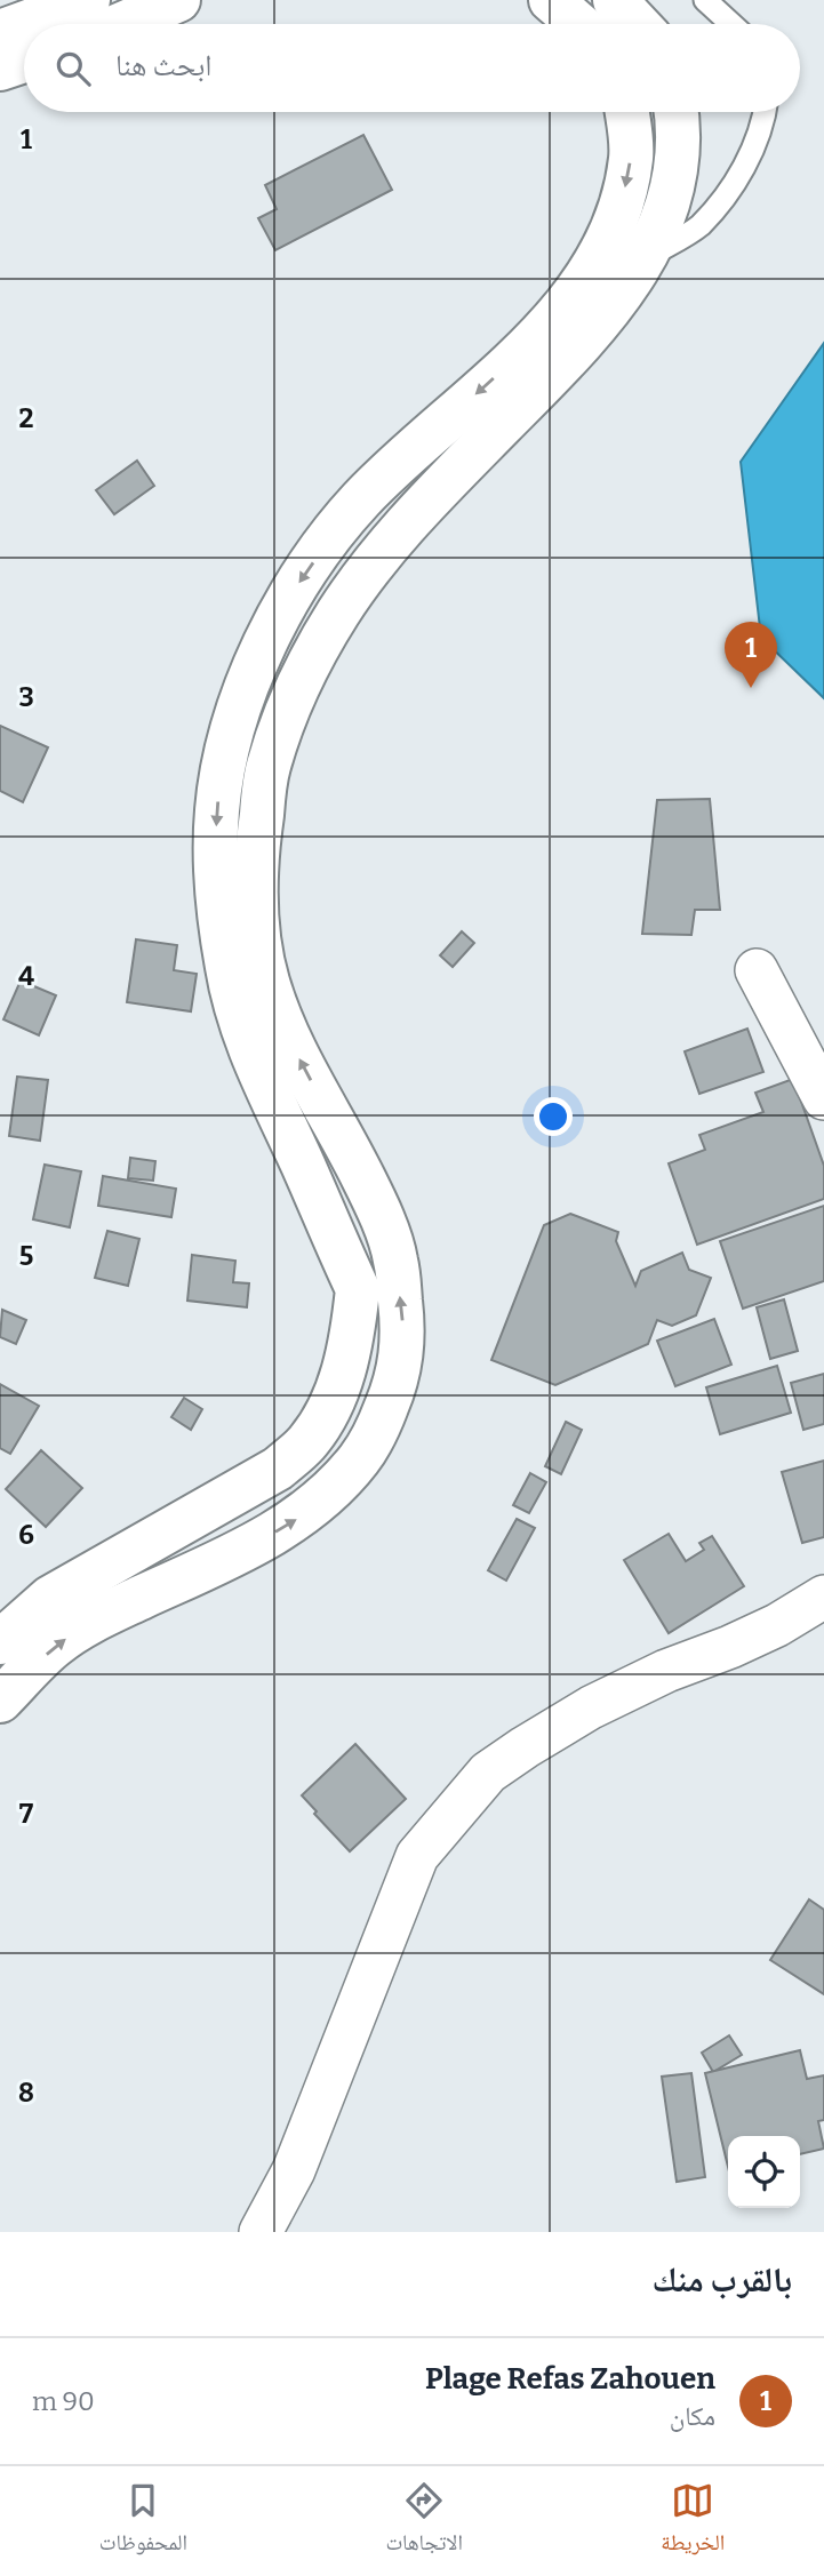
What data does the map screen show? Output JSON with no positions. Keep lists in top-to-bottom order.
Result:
{
  "page": {
    "search": "ابحث هنا",
    "pins": "1",
    "heading": "بالقرب منك",
    "list": [
      {
        "mark": "1",
        "name": "Plage Refas Zahouen",
        "note": "مكان",
        "value": "90 m"
      }
    ],
    "nav": ["الخريطة", "الاتجاهات", "المحفوظات"]
  },
  "grid": {
    "rows": [
      "1",
      "2",
      "3",
      "4",
      "5",
      "6",
      "7",
      "8"
    ]
  }
}
